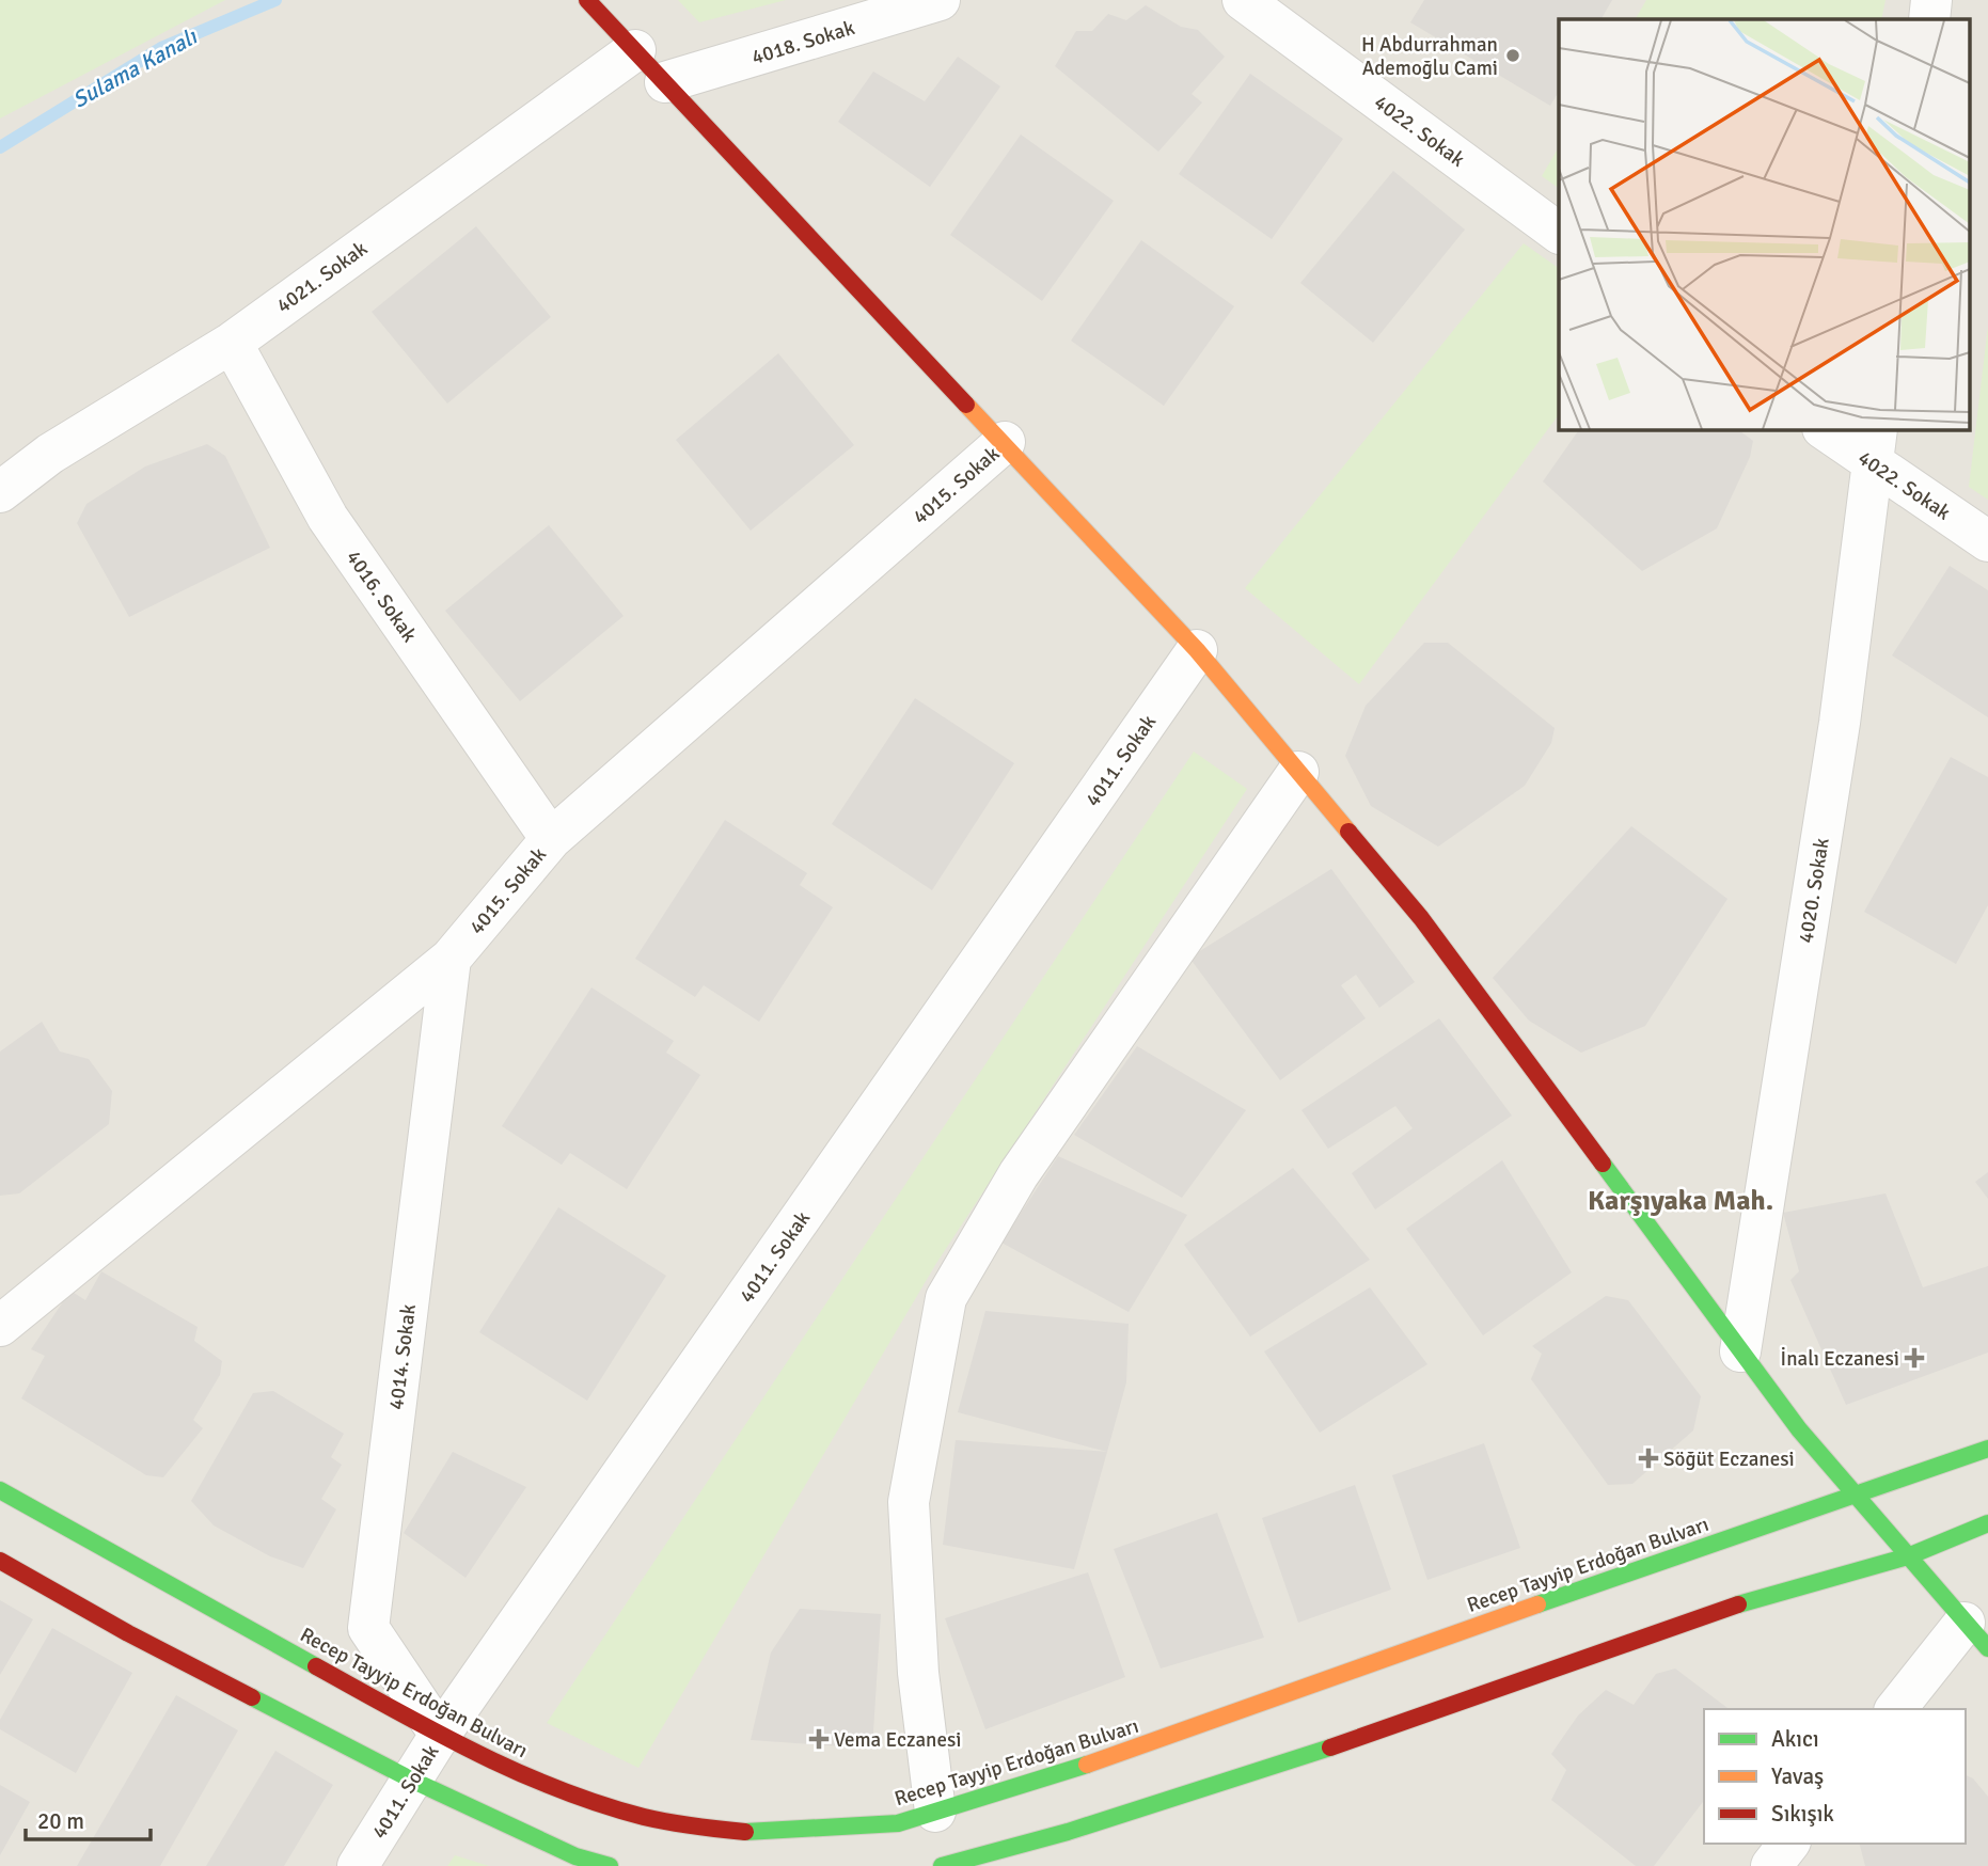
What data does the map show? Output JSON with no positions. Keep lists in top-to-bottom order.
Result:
{
  "streets": {
    "main road": ["Recep Tayyip Erdoğan Bulvarı"],
    "street": [
      "4018. Sokak",
      "4022. Sokak",
      "4021. Sokak",
      "4015. Sokak",
      "4016. Sokak",
      "4011. Sokak",
      "4020. Sokak",
      "4014. Sokak"
    ]
  },
  "crossings": [
    ["4022. Sokak", "4020. Sokak"],
    ["4021. Sokak", "4016. Sokak"],
    ["4015. Sokak", "4016. Sokak"],
    ["4015. Sokak", "4014. Sokak"],
    ["4011. Sokak", "4014. Sokak"],
    ["4011. Sokak", "Recep Tayyip Erdoğan Bulvarı"],
    ["4014. Sokak", "Recep Tayyip Erdoğan Bulvarı"]
  ],
  "districts": ["Karşıyaka Mah."],
  "water": ["Sulama Kanalı"],
  "places": {
    "other": ["H Abdurrahman Ademoğlu Cami"],
    "health": ["İnalı Eczanesi", "Söğüt Eczanesi", "Vema Eczanesi"]
  },
  "legend": ["Akıcı", "Yavaş", "Sıkışık"],
  "scale_bar": "20 m"
}
